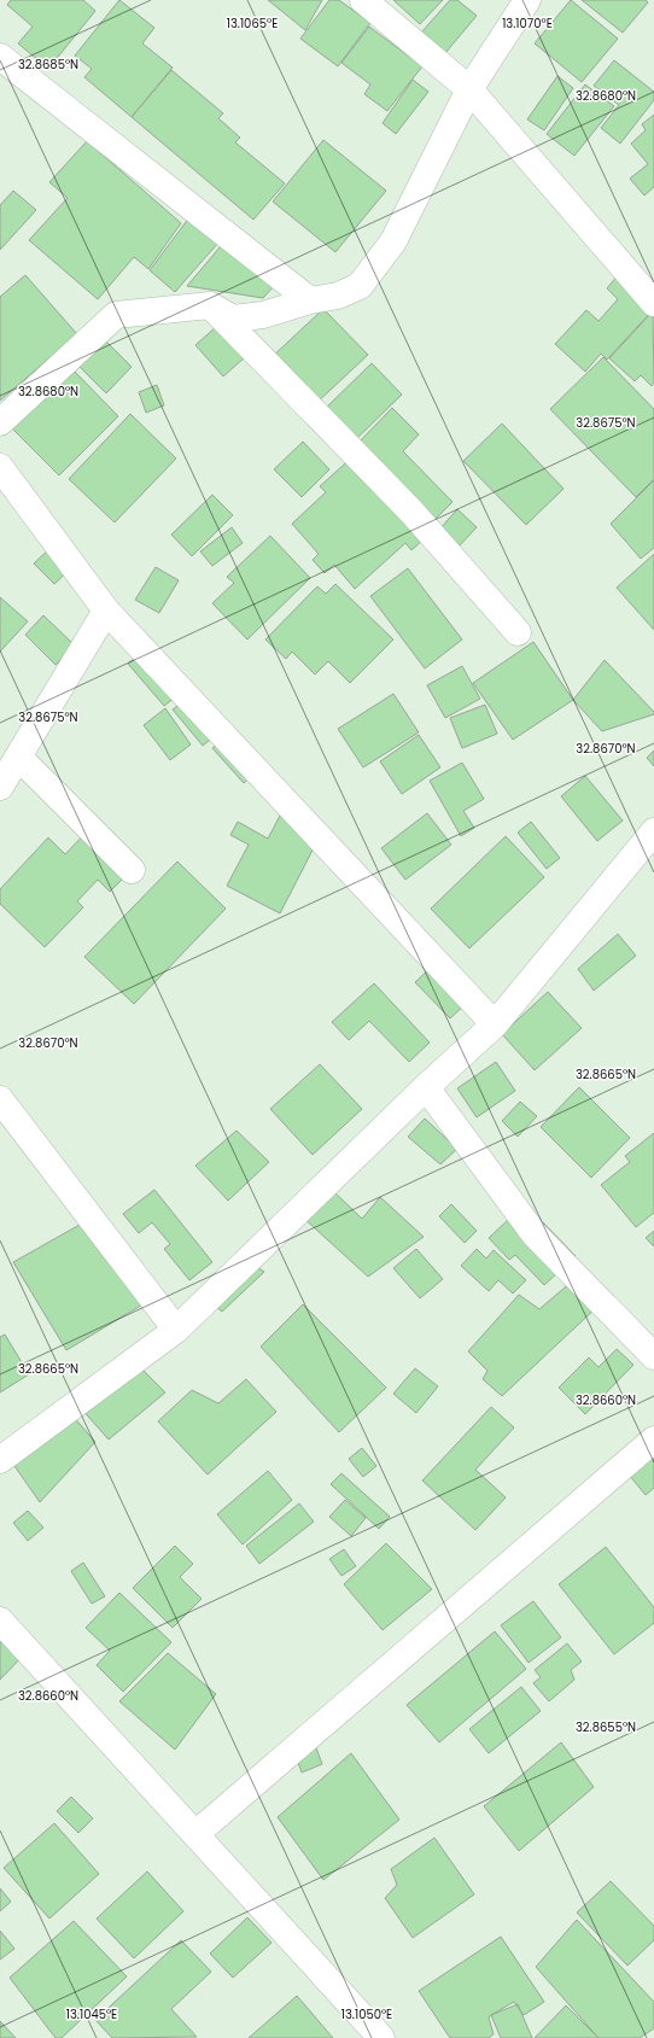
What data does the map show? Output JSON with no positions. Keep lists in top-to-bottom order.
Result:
{
  "coordinates": [
    "13.1065°E",
    "13.1070°E",
    "32.8685°N",
    "32.8680°N",
    "32.8675°N",
    "32.8670°N",
    "32.8665°N",
    "32.8660°N",
    "32.8655°N",
    "13.1045°E",
    "13.1050°E"
  ]
}
